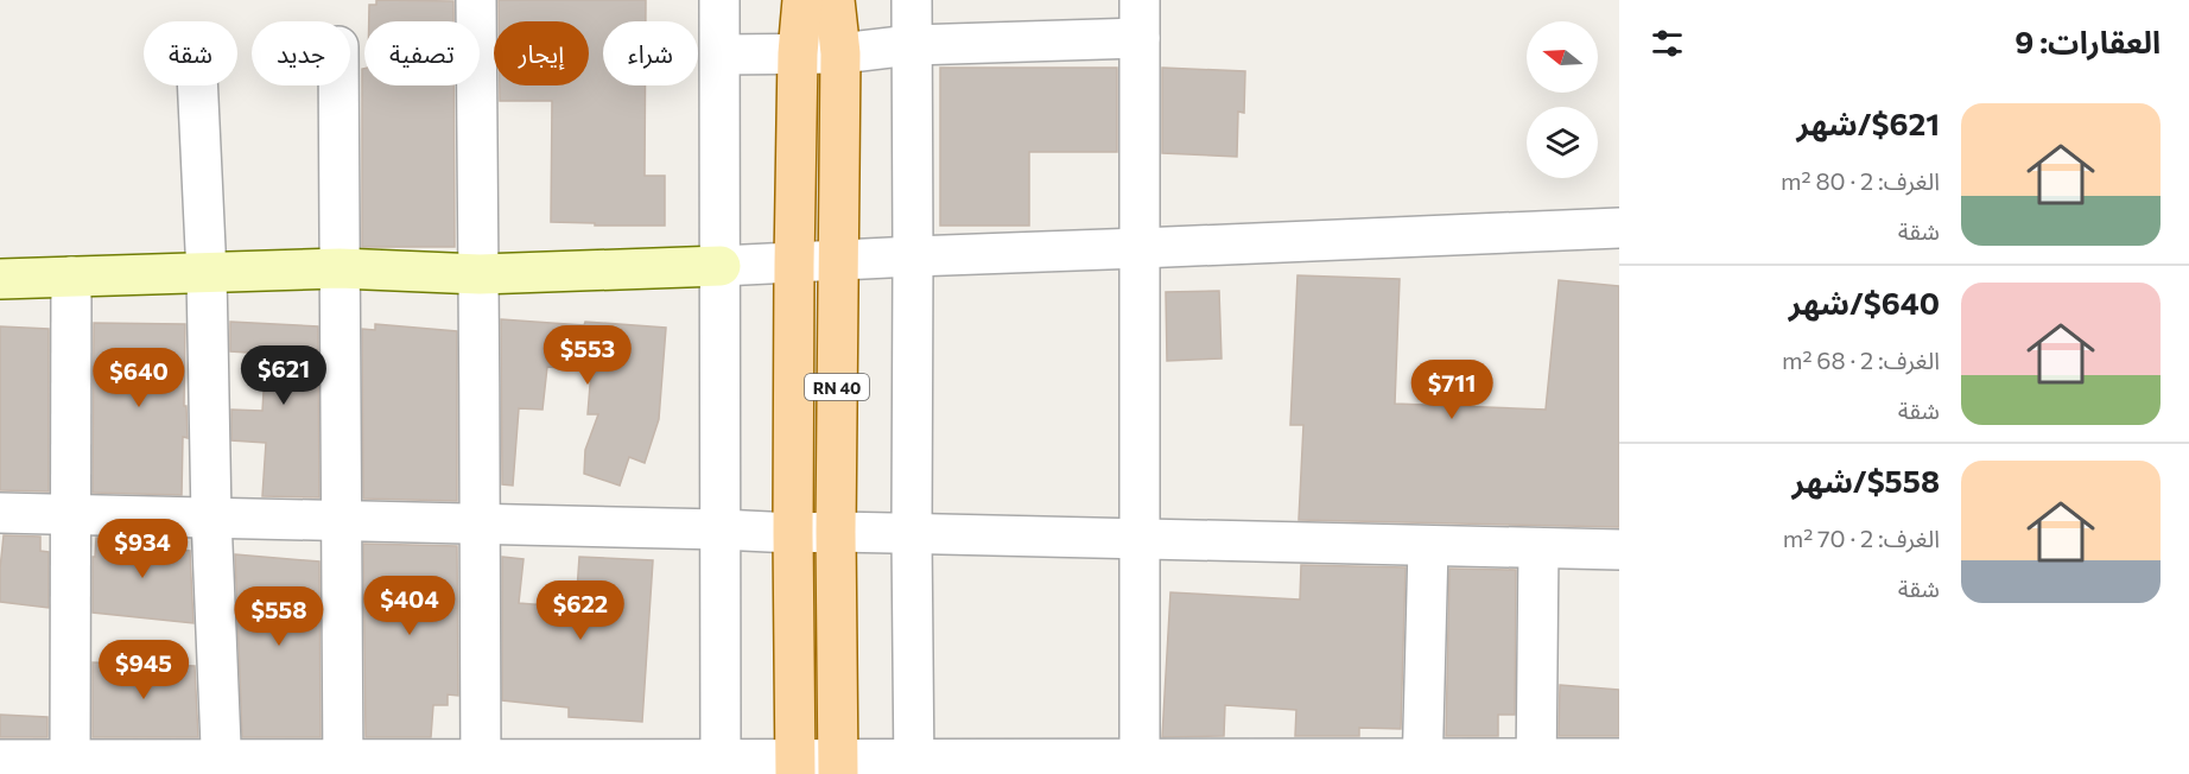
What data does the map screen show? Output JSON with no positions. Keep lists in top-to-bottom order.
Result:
{
  "streets": {
    "main road": ["RN 40"]
  },
  "north": "left",
  "page": {
    "heading": "العقارات: 9",
    "chip": [
      "شراء",
      "إيجار",
      "تصفية",
      "جديد",
      "شقة"
    ],
    "list": [
      {
        "name": "$621/شهر",
        "note": "الغرف: 2 · 80 m² · شقة"
      },
      {
        "name": "$640/شهر",
        "note": "الغرف: 2 · 68 m² · شقة"
      },
      {
        "name": "$558/شهر",
        "note": "الغرف: 2 · 70 m² · شقة"
      }
    ],
    "price": [
      "$553",
      "$621",
      "$640",
      "$711",
      "$934",
      "$404",
      "$622",
      "$558",
      "$945"
    ]
  }
}
